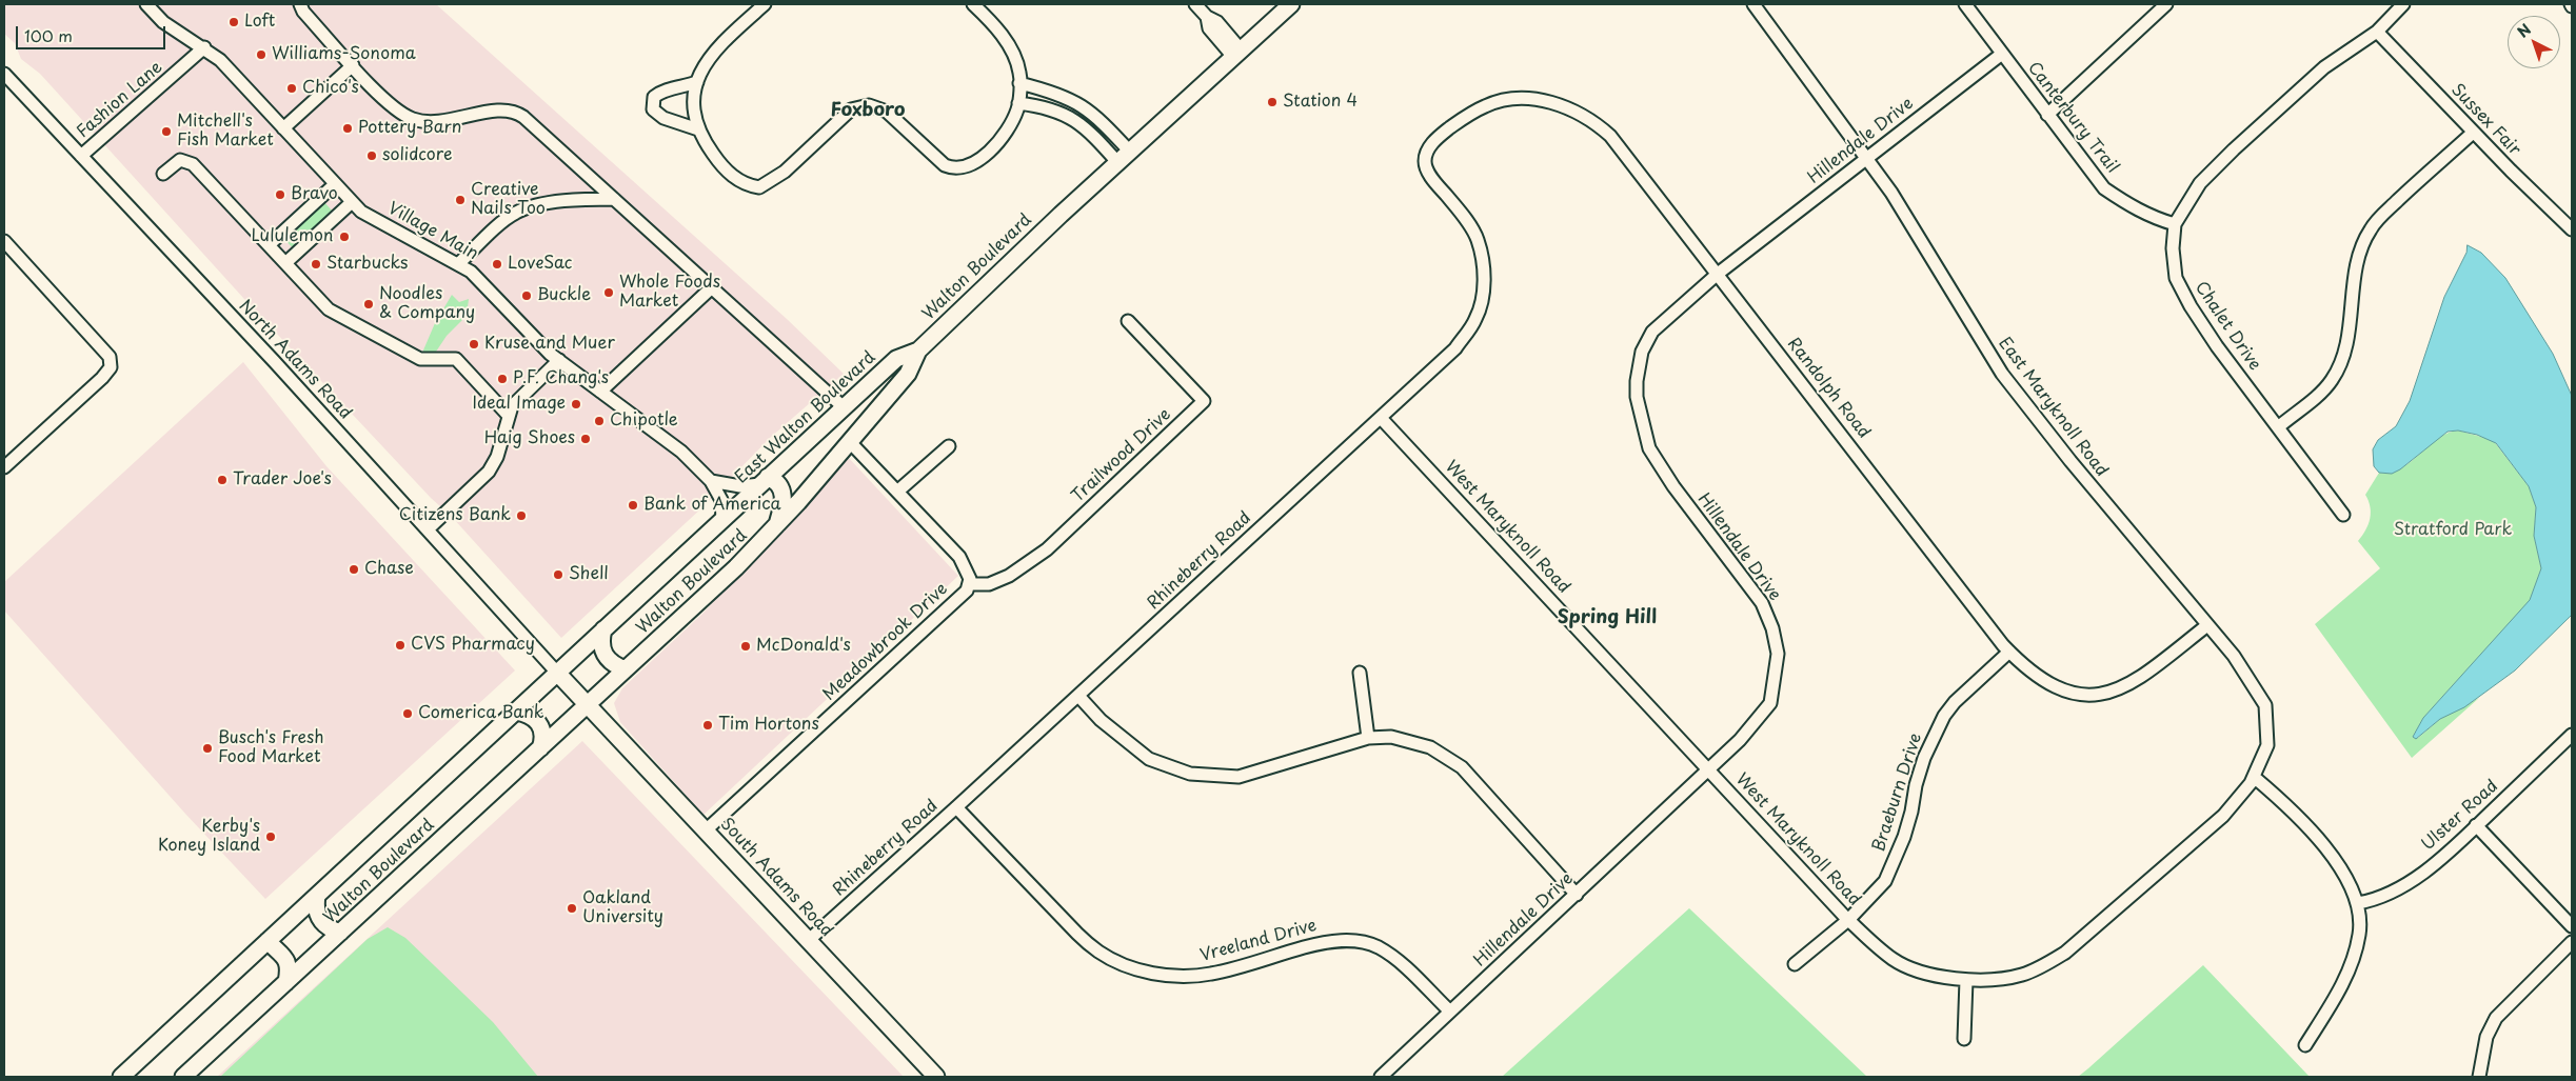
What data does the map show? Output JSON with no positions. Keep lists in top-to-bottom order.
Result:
{
  "streets": {
    "main road": ["Walton Boulevard", "East Walton Boulevard", "South Adams Road"],
    "street": [
      "Fashion Lane",
      "Canterbury Trail",
      "Sussex Fair",
      "Hillendale Drive",
      "Village Main",
      "Chalet Drive",
      "North Adams Road",
      "Randolph Road",
      "East Maryknoll Road",
      "Trailwood Drive",
      "West Maryknoll Road",
      "Rhineberry Road",
      "Meadowbrook Drive",
      "Braeburn Drive",
      "Ulster Road",
      "Vreeland Drive"
    ]
  },
  "crossings": [
    ["Fashion Lane", "Village Main"],
    ["Fashion Lane", "North Adams Road"],
    ["Canterbury Trail", "Hillendale Drive"],
    ["Canterbury Trail", "Chalet Drive"],
    ["Sussex Fair", "Chalet Drive"],
    ["Hillendale Drive", "Randolph Road"],
    ["Hillendale Drive", "East Maryknoll Road"],
    ["Hillendale Drive", "West Maryknoll Road"],
    ["Hillendale Drive", "Vreeland Drive"],
    ["Village Main", "Walton Boulevard"],
    ["Village Main", "East Walton Boulevard"],
    ["Walton Boulevard", "North Adams Road"],
    ["Walton Boulevard", "East Walton Boulevard"],
    ["Walton Boulevard", "Meadowbrook Drive"],
    ["Walton Boulevard", "South Adams Road"],
    ["North Adams Road", "South Adams Road"],
    ["Randolph Road", "East Maryknoll Road"],
    ["Randolph Road", "Rhineberry Road"],
    ["Randolph Road", "Braeburn Drive"],
    ["East Maryknoll Road", "West Maryknoll Road"],
    ["Trailwood Drive", "Meadowbrook Drive"],
    ["West Maryknoll Road", "Rhineberry Road"],
    ["West Maryknoll Road", "Braeburn Drive"],
    ["Rhineberry Road", "South Adams Road"],
    ["Rhineberry Road", "Vreeland Drive"],
    ["Meadowbrook Drive", "South Adams Road"]
  ],
  "districts": ["Foxboro", "Spring Hill"],
  "parks": ["Stratford Park"],
  "places": [
    "Loft",
    "Williams-Sonoma",
    "Chico's",
    "Station 4",
    "Pottery Barn",
    "Mitchell's Fish Market",
    "solidcore",
    "Bravo",
    "Creative Nails Too",
    "Lululemon",
    "Starbucks",
    "LoveSac",
    "Whole Foods Market",
    "Buckle",
    "Noodles & Company",
    "Kruse and Muer",
    "P.F. Chang's",
    "Ideal Image",
    "Chipotle",
    "Haig Shoes",
    "Trader Joe's",
    "Bank of America",
    "Citizens Bank",
    "Chase",
    "Shell",
    "CVS Pharmacy",
    "McDonald's",
    "Comerica Bank",
    "Tim Hortons",
    "Busch's Fresh Food Market",
    "Kerby's Koney Island",
    "Oakland University"
  ],
  "scale_bar": "100 m",
  "north": "top left"
}
